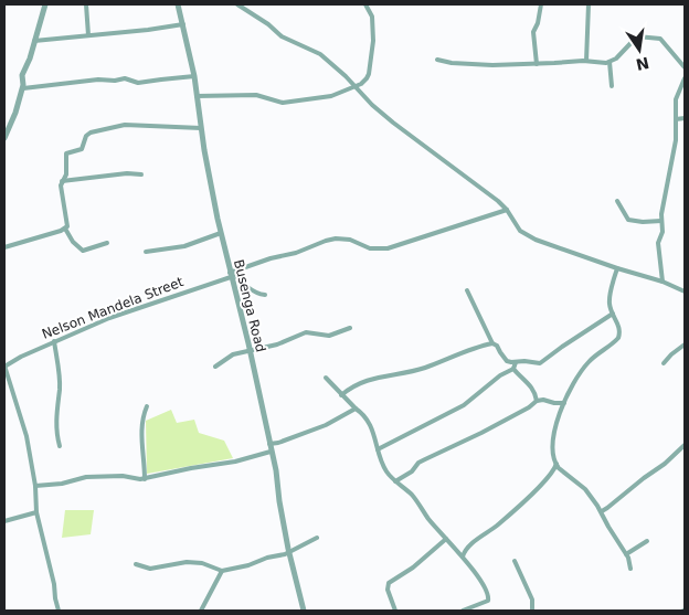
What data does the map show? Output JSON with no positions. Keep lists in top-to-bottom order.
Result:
{
  "streets": {
    "street": ["Busenga Road", "Nelson Mandela Street"]
  },
  "crossings": [
    ["Busenga Road", "Nelson Mandela Street"]
  ],
  "north": "bottom"
}
